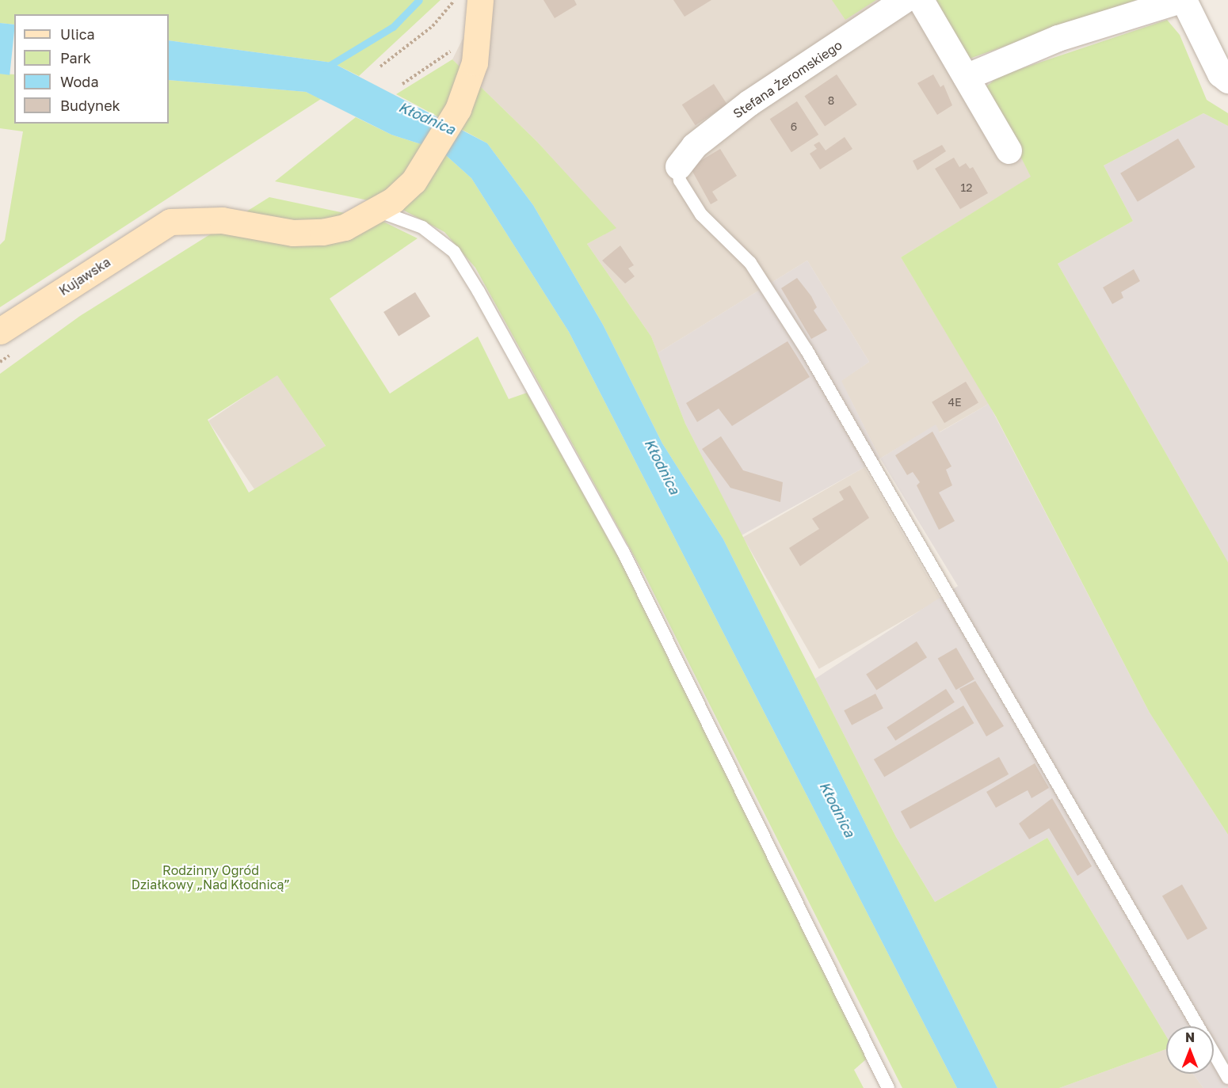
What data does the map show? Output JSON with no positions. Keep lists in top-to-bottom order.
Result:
{
  "streets": {
    "street": ["Stefana Żeromskiego", "Kujawska"]
  },
  "water": ["Kłodnica"],
  "parks": ["Rodzinny Ogród Działkowy „Nad Kłodnicą”"],
  "house_numbers": [
    "8",
    "6",
    "12",
    "4E"
  ],
  "legend": [
    "Ulica",
    "Park",
    "Woda",
    "Budynek"
  ],
  "north": "top"
}
